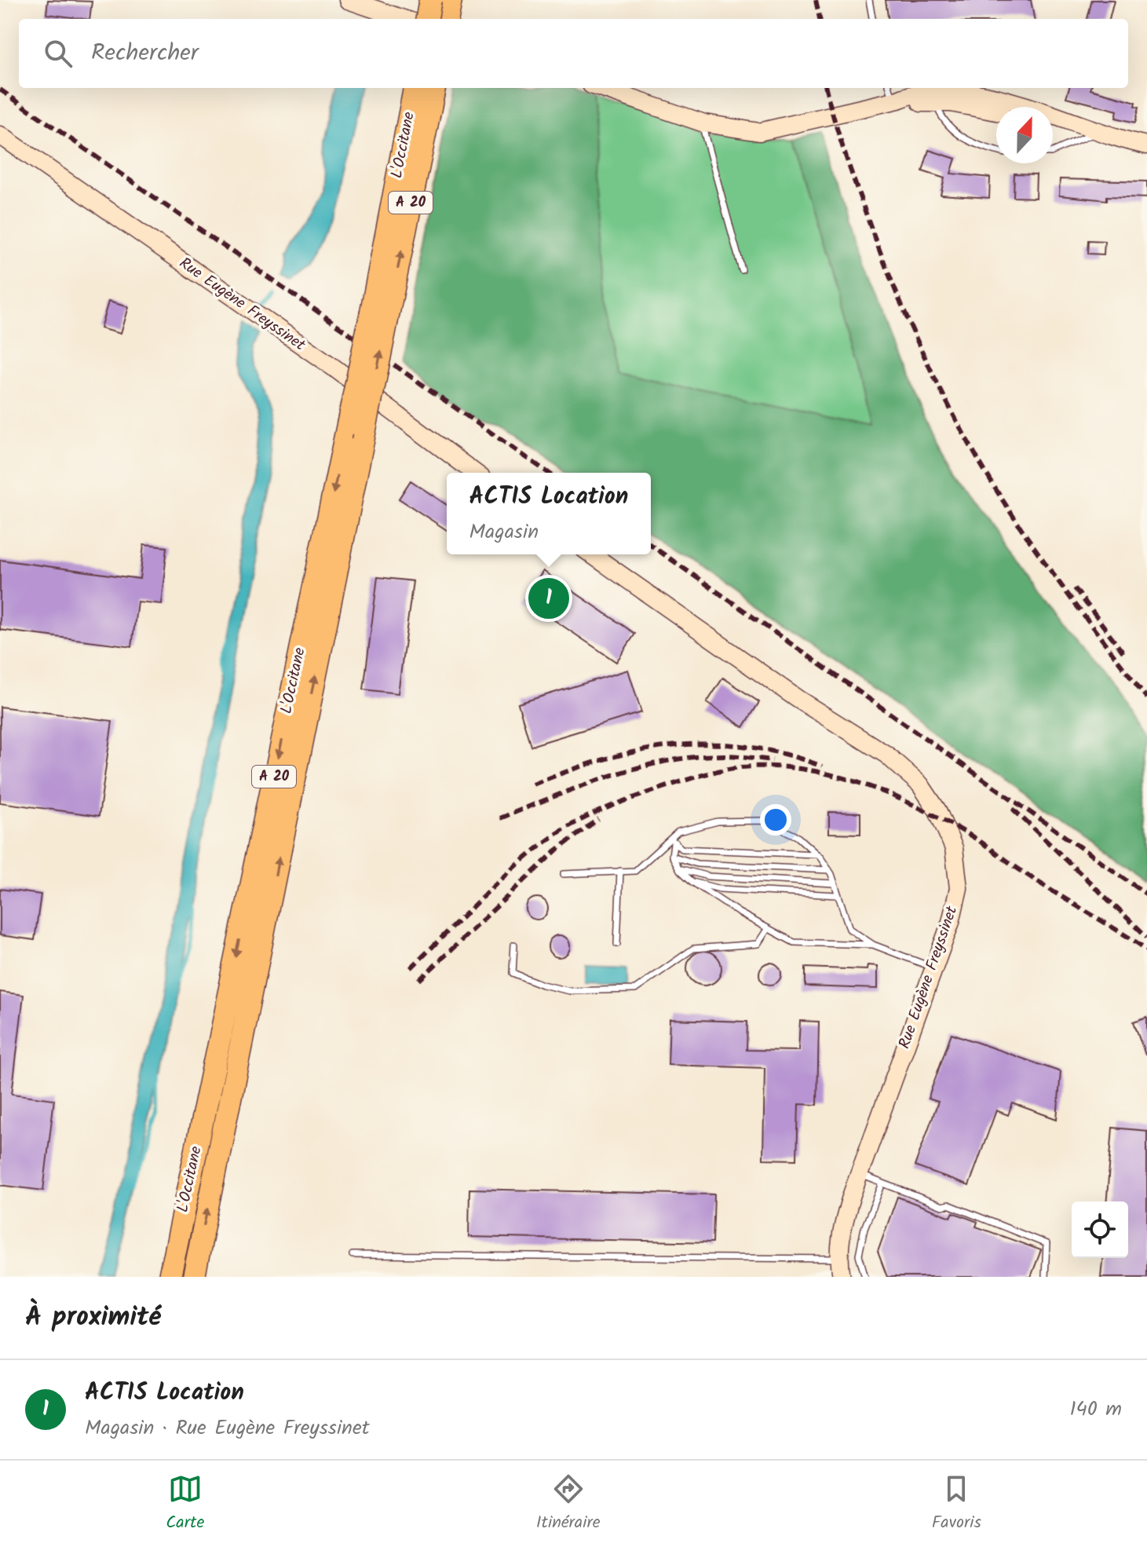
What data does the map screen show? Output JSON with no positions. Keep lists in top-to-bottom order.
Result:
{
  "streets": {
    "highway": ["L'Occitane", "A 20"],
    "street": ["Rue Eugène Freyssinet"]
  },
  "north": "top",
  "page": {
    "search": "Rechercher",
    "popup": ["ACTIS Location", "Magasin"],
    "pins": "1",
    "heading": "À proximité",
    "list": [
      {
        "mark": "1",
        "name": "ACTIS Location",
        "note": "Magasin · Rue Eugène Freyssinet",
        "value": "140 m"
      }
    ],
    "nav": ["Carte", "Itinéraire", "Favoris"]
  }
}
